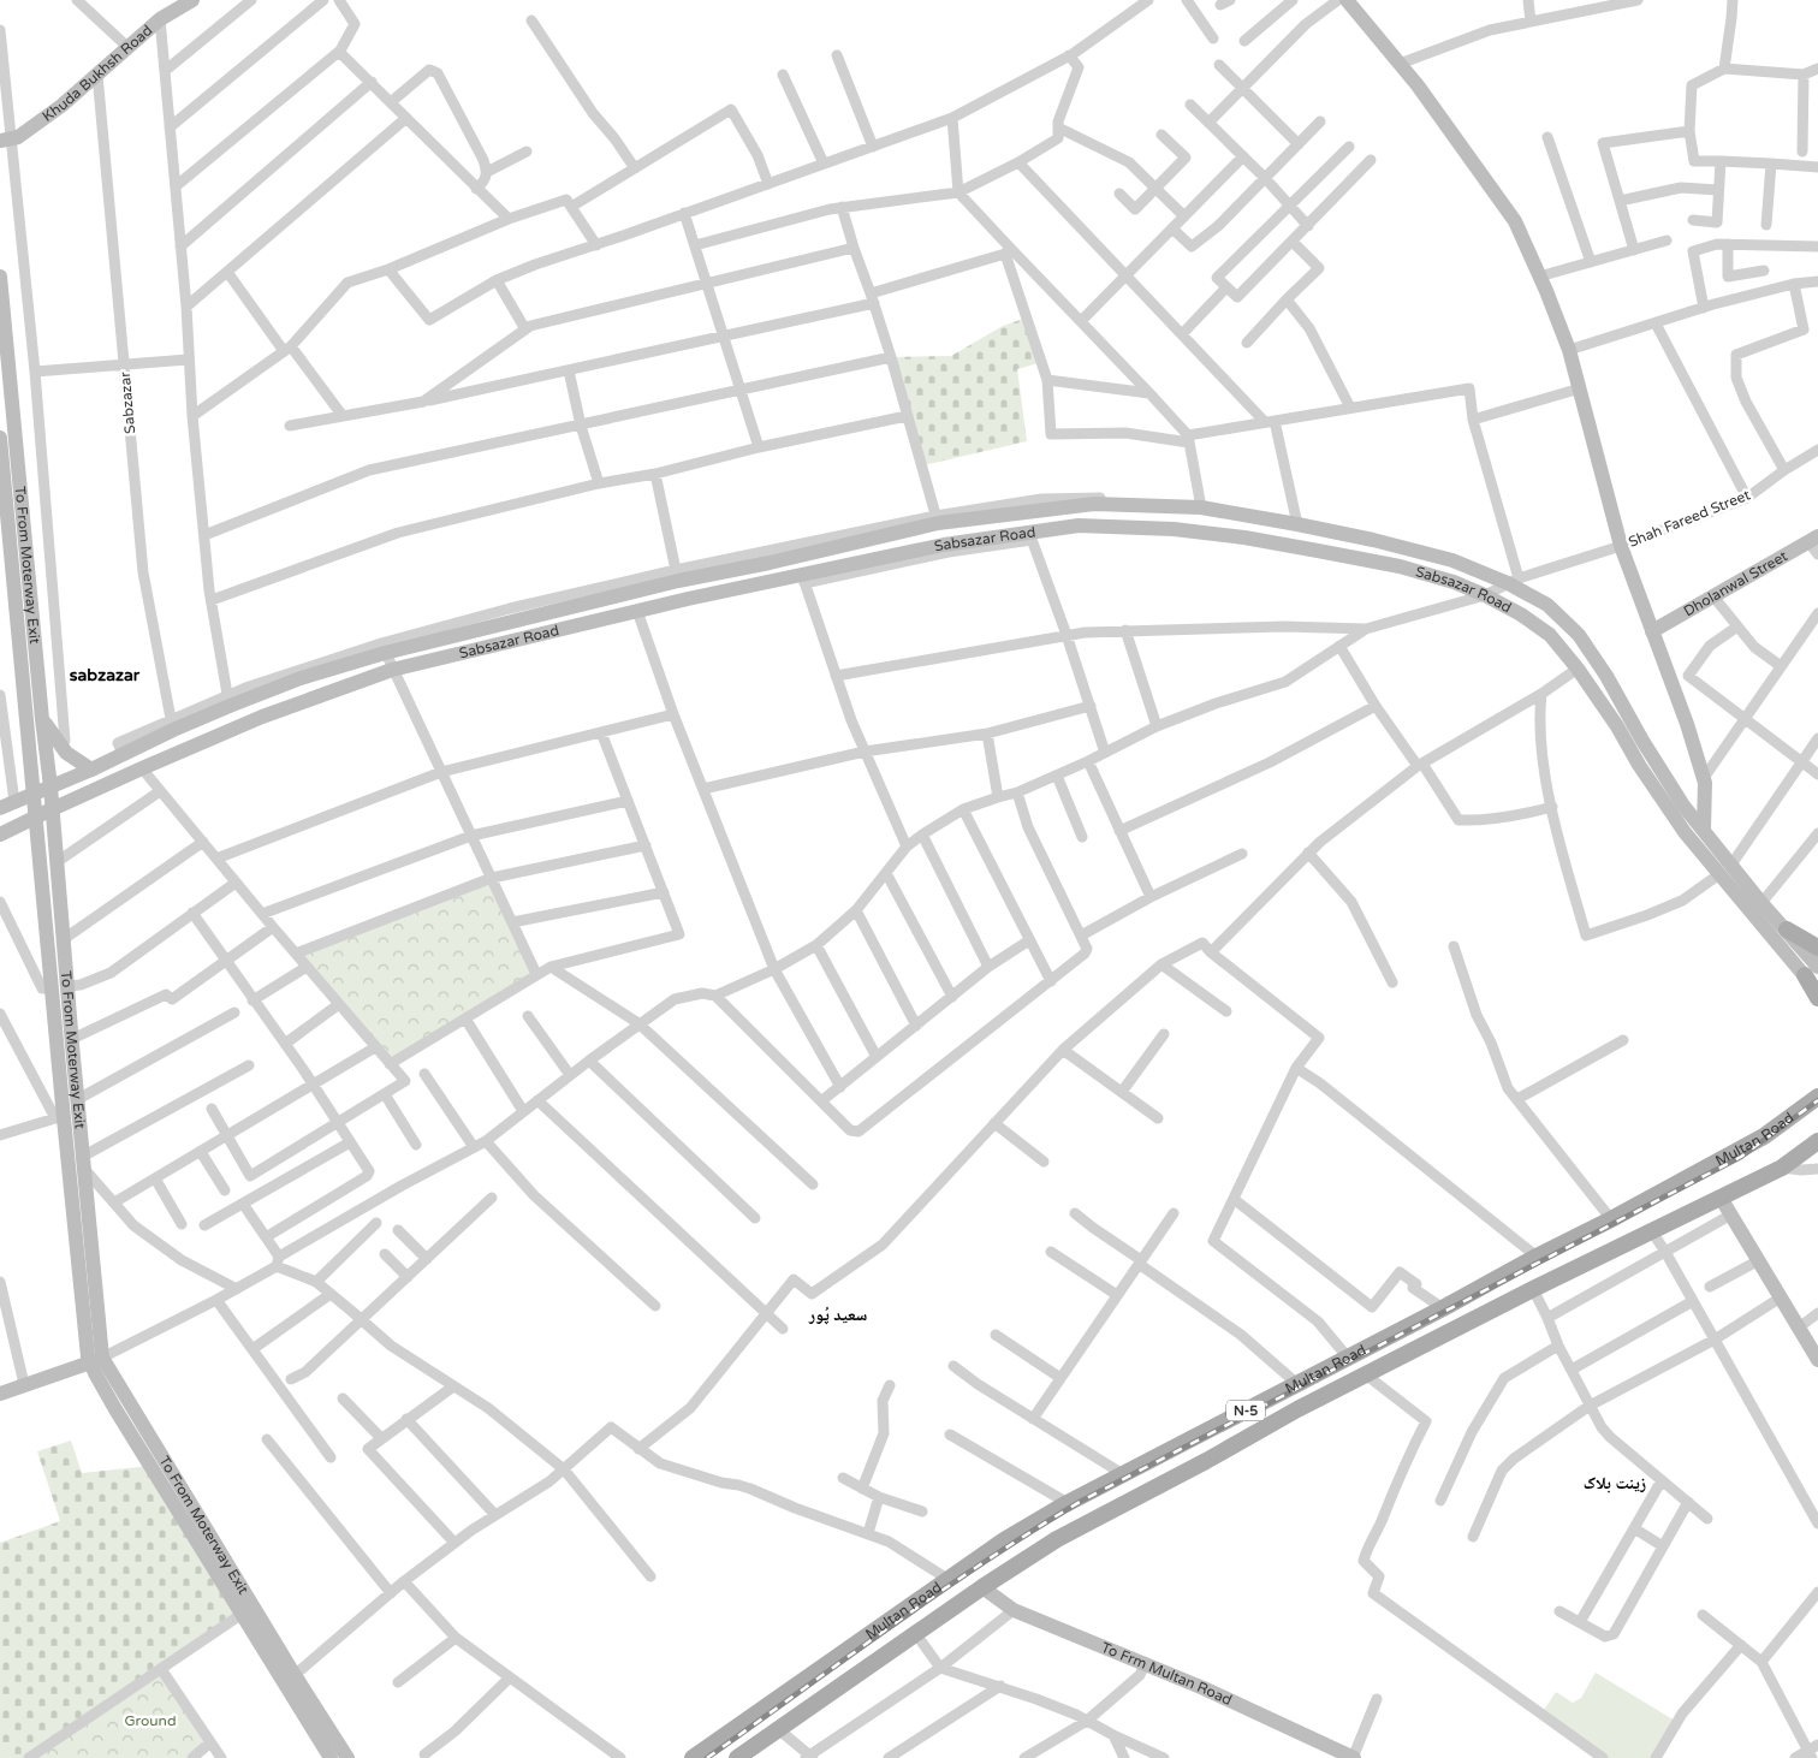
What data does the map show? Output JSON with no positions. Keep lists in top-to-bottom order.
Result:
{
  "streets": {
    "main road": [
      "Khuda Bukhsh Road",
      "Sabsazar Road",
      "To From Moterway Exit",
      "Dholanwal Street",
      "Multan Road",
      "N-5",
      "To Frm Multan Road"
    ],
    "street": ["Sabzazar", "Shah Fareed Street"]
  },
  "crossings": [
    ["Khuda Bukhsh Road", "Sabzazar"],
    ["Sabzazar", "Sabsazar Road"],
    ["Shah Fareed Street", "Sabsazar Road"],
    ["Sabsazar Road", "To From Moterway Exit"],
    ["Multan Road", "To Frm Multan Road"]
  ],
  "districts": ["sabzazar", "سعید پُور", "زینت بلاک"],
  "parks": ["Ground"]
}
